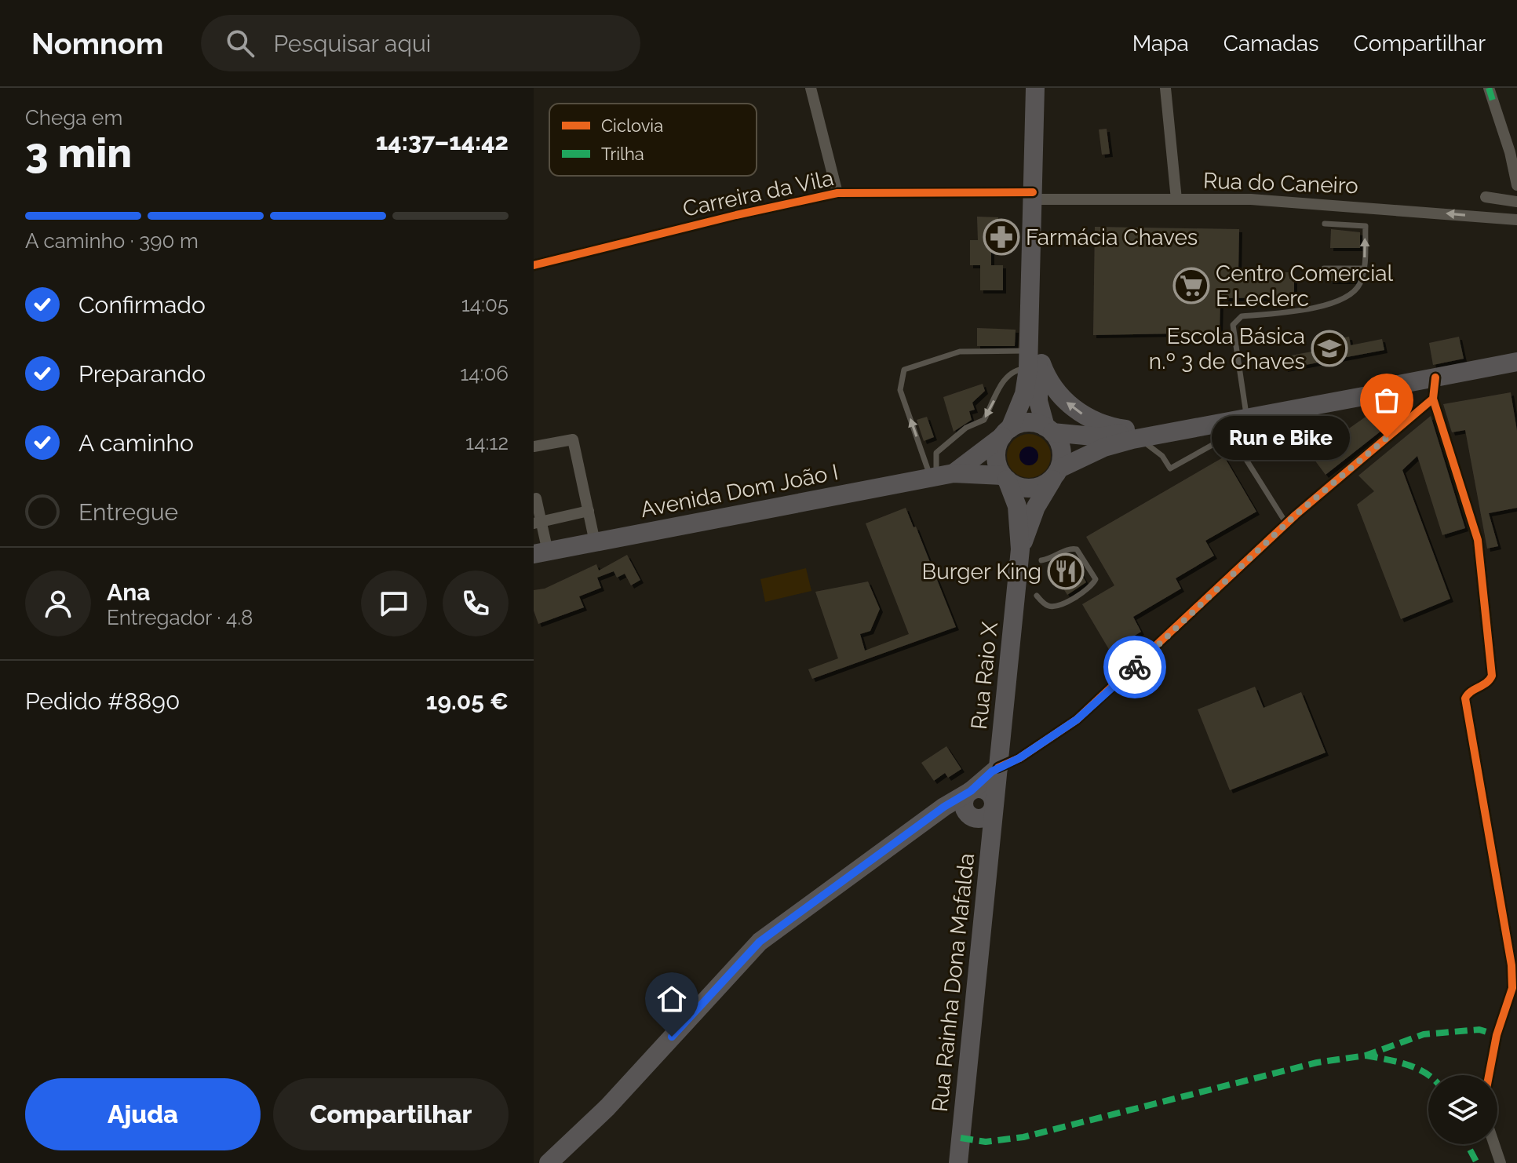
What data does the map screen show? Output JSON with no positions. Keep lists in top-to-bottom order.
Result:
{
  "streets": {
    "main road": ["Avenida Dom João I", "Rua Raio X", "Rua Rainha Dona Mafalda"],
    "street": ["Rua do Caneiro", "Carreira da Vila"]
  },
  "crossings": [
    ["Rua do Caneiro", "Carreira da Vila"],
    ["Avenida Dom João I", "Rua Raio X"],
    ["Rua Raio X", "Rua Rainha Dona Mafalda"]
  ],
  "one_way": ["Rua do Caneiro"],
  "places": {
    "pharmacy": ["Farmácia Chaves"],
    "supermarket": ["Centro Comercial E.Leclerc"],
    "school or university": ["Escola Básica n.º 3 de Chaves"],
    "other": ["Run e Bike"],
    "restaurant": ["Burger King"]
  },
  "legend": ["Ciclovia", "Trilha"],
  "page": {
    "header": "Nomnom",
    "search": "Pesquisar aqui",
    "nav": ["Mapa", "Camadas", "Compartilhar"],
    "heading": ["3 min", "Chega em", "14:37–14:42"],
    "panel": [
      "Ana",
      "Entregador · 4.8",
      "Pedido #8890",
      "19.05 €"
    ],
    "bar": "A caminho · 390 m",
    "list": [
      ["Confirmado", "14:05"],
      ["Preparando", "14:06"],
      ["A caminho", "14:12"],
      "Entregue"
    ],
    "bubble": "Run e Bike",
    "buttons": ["Ajuda", "Compartilhar"]
  }
}
